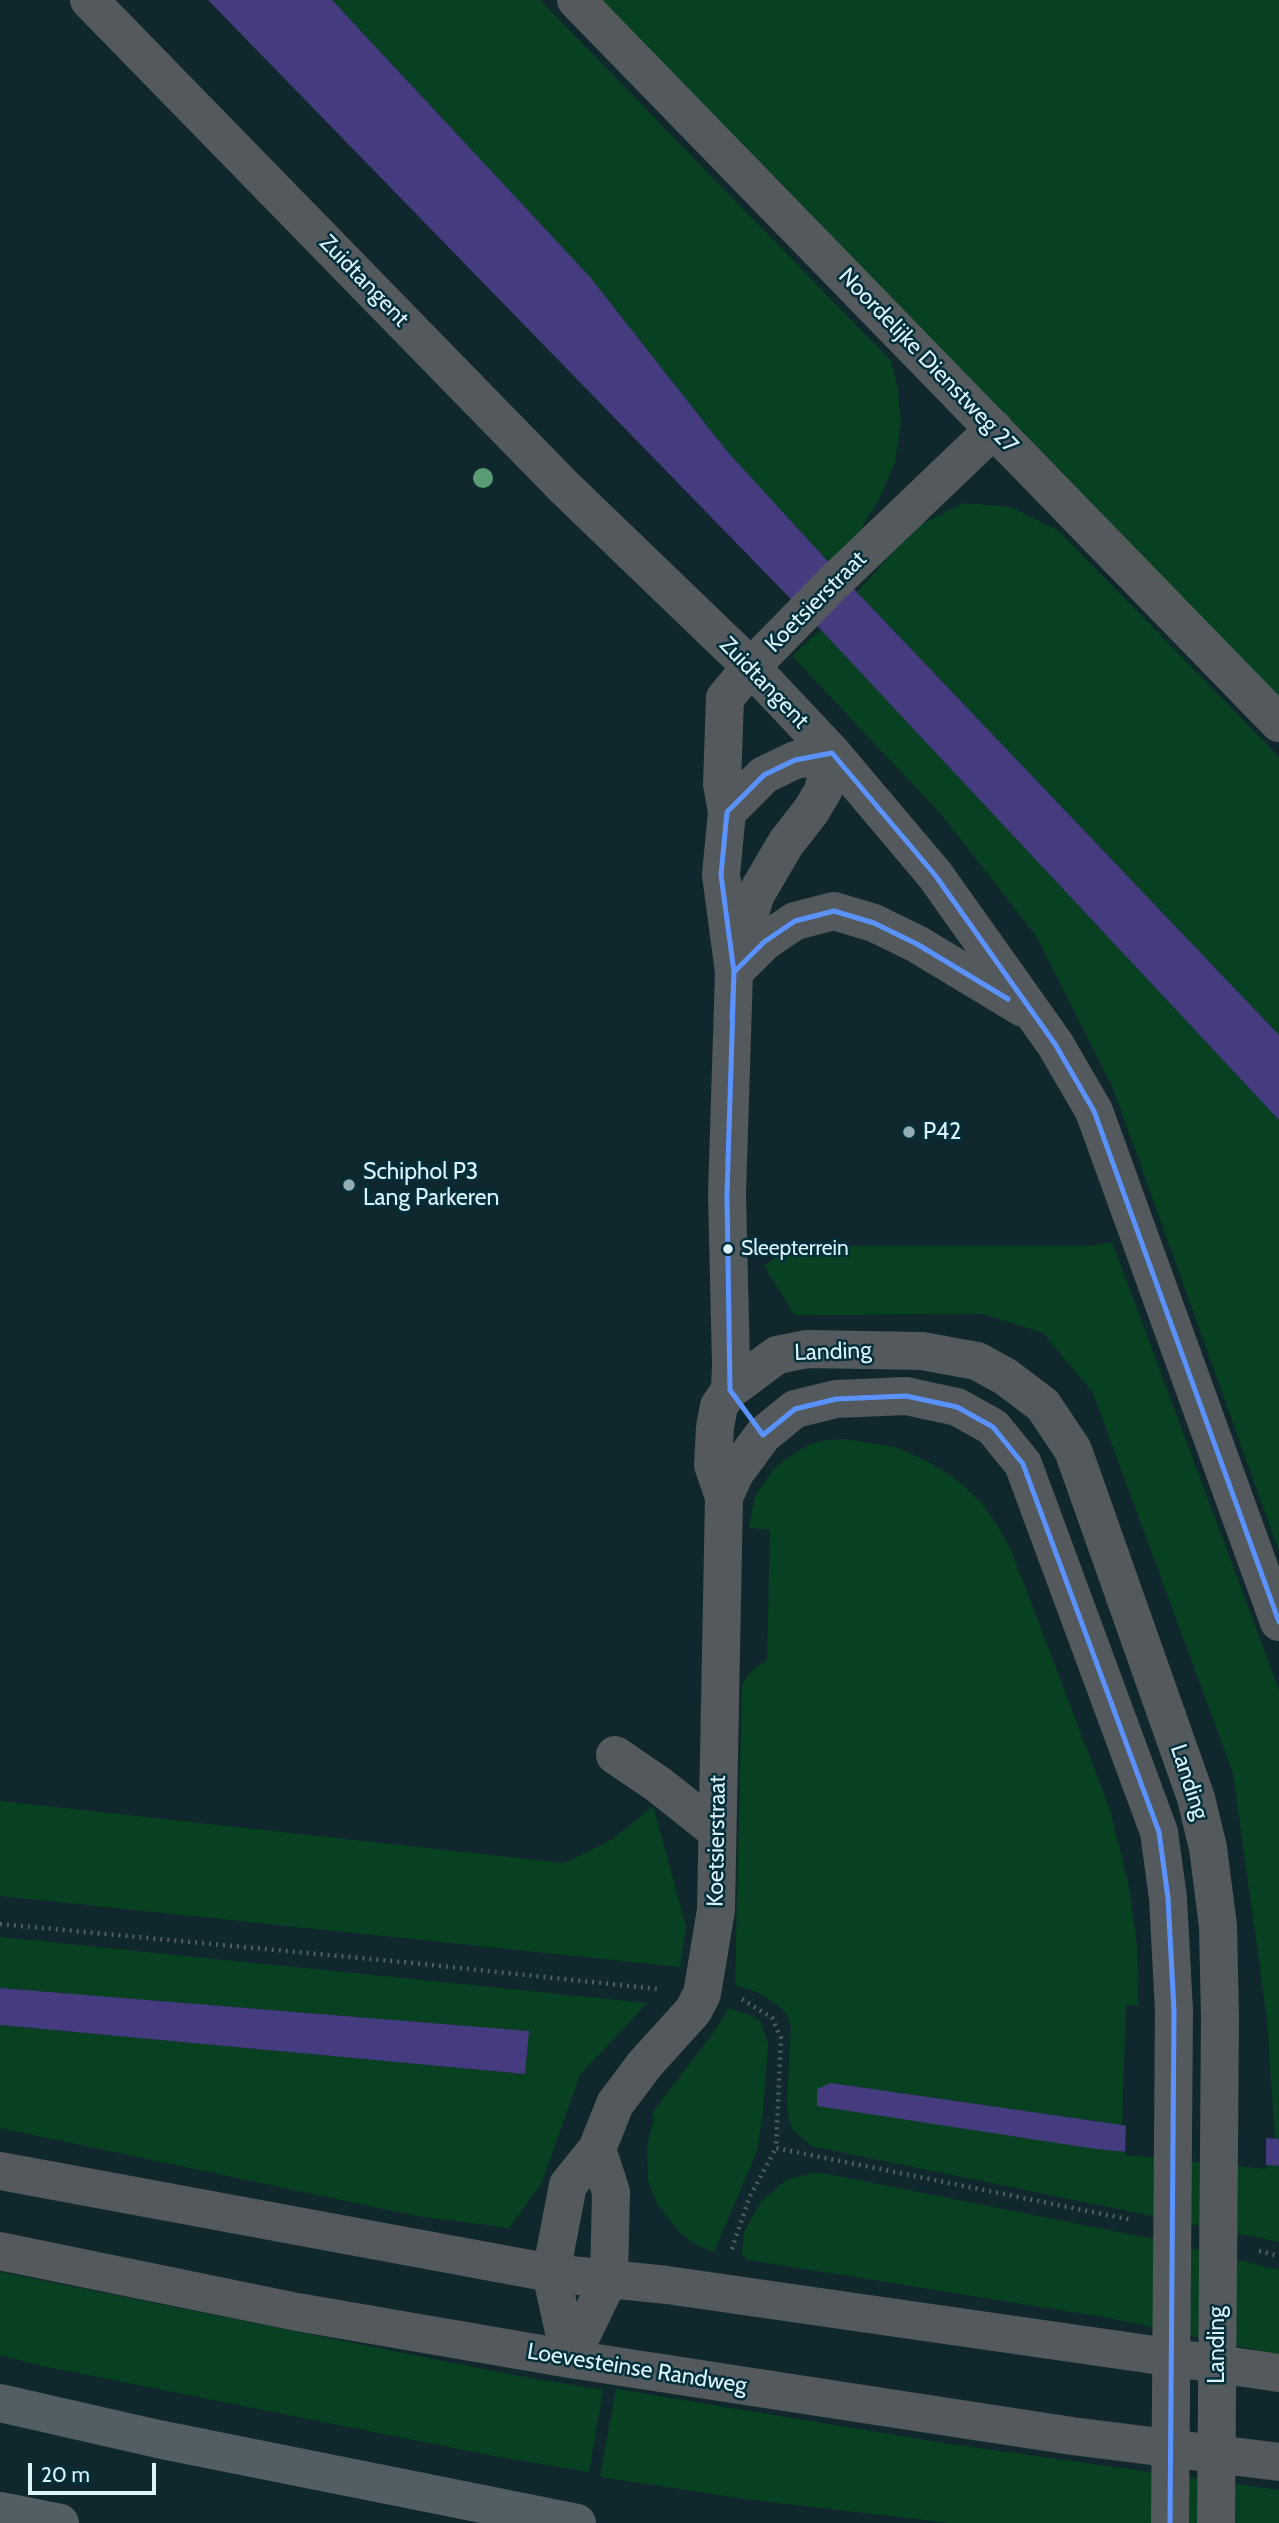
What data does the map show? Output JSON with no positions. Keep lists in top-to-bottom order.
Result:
{
  "streets": {
    "street": [
      "Zuidtangent",
      "Noordelijke Dienstweg 27",
      "Koetsierstraat",
      "Landing",
      "Loevesteinse Randweg"
    ]
  },
  "crossings": [
    ["Zuidtangent", "Koetsierstraat"],
    ["Noordelijke Dienstweg 27", "Koetsierstraat"],
    ["Koetsierstraat", "Landing"],
    ["Koetsierstraat", "Loevesteinse Randweg"]
  ],
  "places": ["P42", "Schiphol P3 Lang Parkeren", "Sleepterrein"],
  "scale_bar": "20 m"
}
